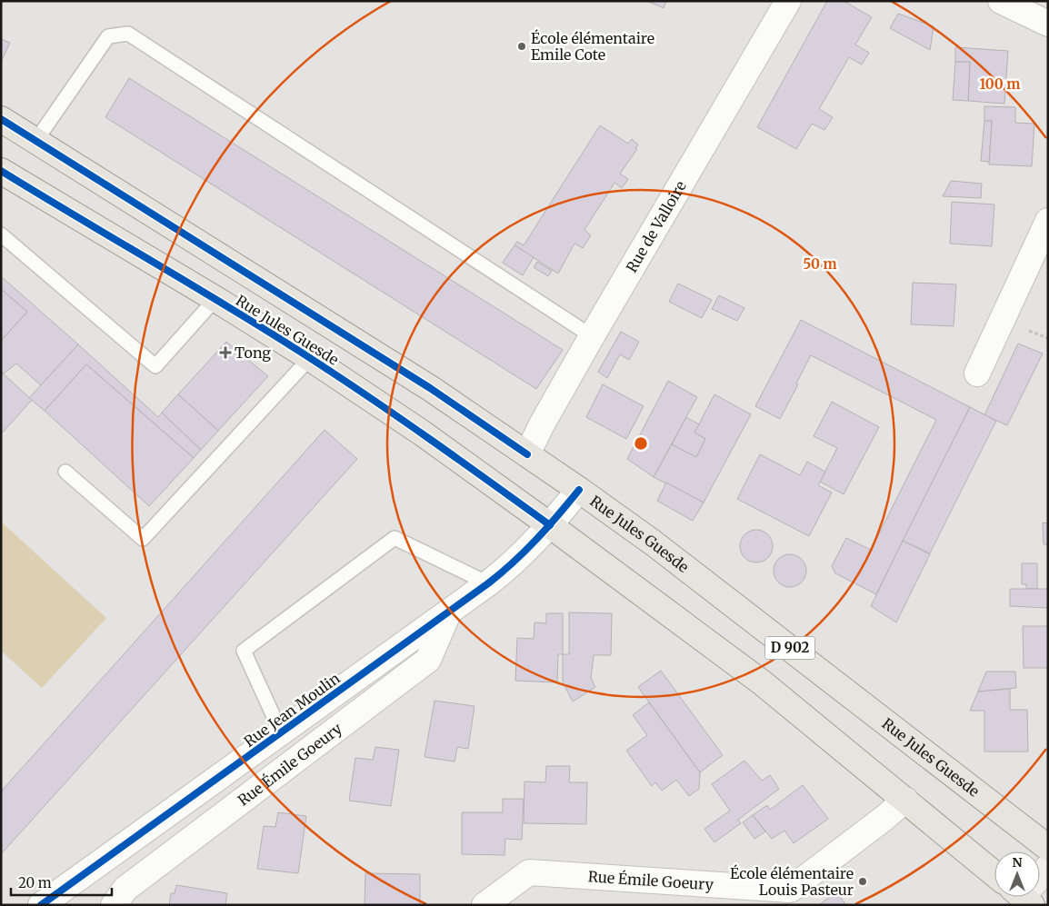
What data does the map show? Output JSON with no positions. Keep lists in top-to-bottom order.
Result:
{
  "streets": {
    "main road": ["Rue Jules Guesde", "D 902"],
    "street": ["Rue de Valloire", "Rue Jean Moulin", "Rue Émile Goeury"]
  },
  "crossings": [
    ["Rue de Valloire", "Rue Jules Guesde"],
    ["Rue Jules Guesde", "Rue Jean Moulin"],
    ["Rue Jules Guesde", "Rue Émile Goeury"],
    ["Rue Jean Moulin", "Rue Émile Goeury"]
  ],
  "places": {
    "other": ["École élémentaire Emile Cote", "École élémentaire Louis Pasteur"],
    "health": ["Tong"]
  },
  "scale_bar": "20 m",
  "north": "top",
  "rings": ["100 m", "50 m"]
}
